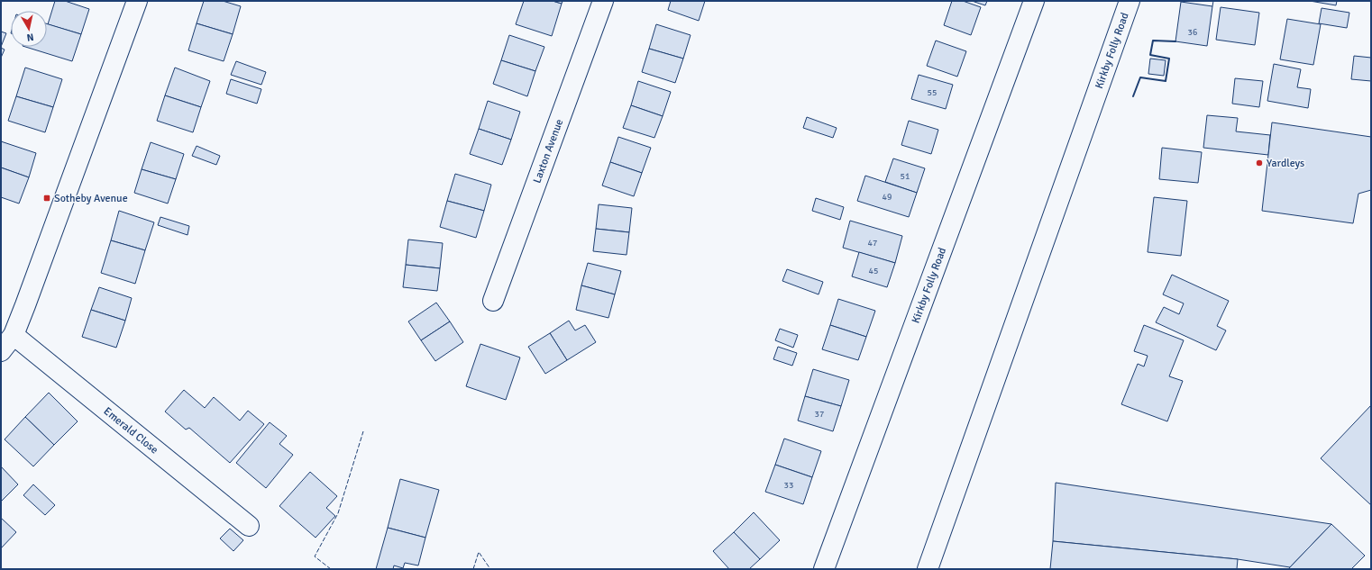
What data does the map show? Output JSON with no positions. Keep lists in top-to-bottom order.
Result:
{
  "streets": {
    "street": ["Kirkby Folly Road", "Laxton Avenue", "Emerald Close"]
  },
  "places": {
    "other": ["Yardleys"],
    "transit": ["Sotheby Avenue"]
  },
  "house_numbers": [
    "36",
    "55",
    "51",
    "49",
    "47",
    "45",
    "37",
    "33"
  ],
  "north": "bottom"
}
